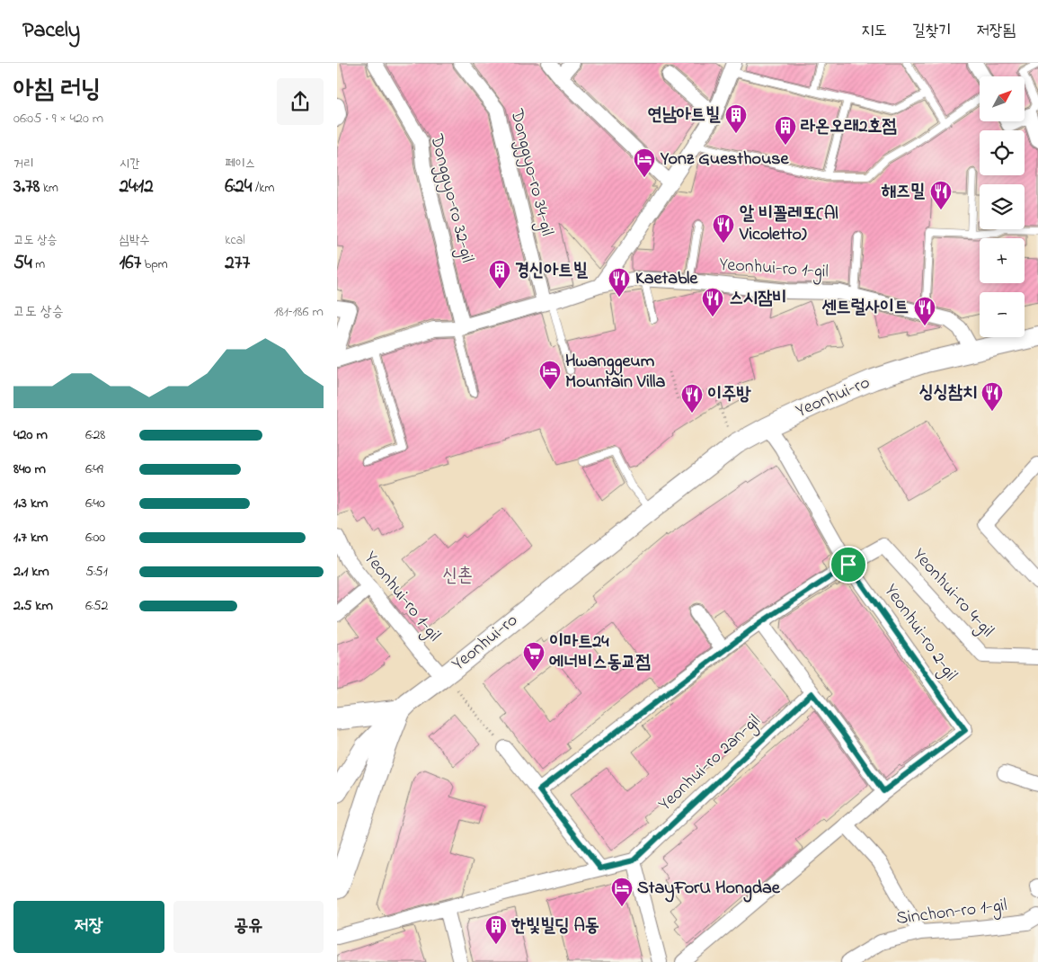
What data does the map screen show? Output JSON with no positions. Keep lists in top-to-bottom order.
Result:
{
  "streets": {
    "main road": ["Yeonhui-ro"],
    "street": [
      "Donggyo-ro 34-gil",
      "Donggyo-ro 32-gil",
      "Yeonhui-ro 1-gil",
      "Yeonhui-ro 4-gil",
      "Yeonhui-ro 2-gil",
      "Yeonhui-ro 2an-gil",
      "Sinchon-ro 1-gil"
    ]
  },
  "crossings": [
    ["Donggyo-ro 34-gil", "Yeonhui-ro 1-gil"],
    ["Donggyo-ro 32-gil", "Yeonhui-ro 1-gil"],
    ["Yeonhui-ro 1-gil", "Yeonhui-ro"],
    ["Yeonhui-ro", "Yeonhui-ro 2-gil"],
    ["Yeonhui-ro 4-gil", "Yeonhui-ro 2-gil"]
  ],
  "districts": ["신촌"],
  "places": {
    "building": [
      "연남아트빌",
      "라온오래2호점",
      "경신아트빌",
      "한빛빌딩 A동"
    ],
    "hotel": ["Yonz Guesthouse", "Hwanggeum Mountain Villa", "StayForU Hongdae"],
    "restaurant": [
      "해즈밀",
      "알 비꼴레또(Al Vicoletto)",
      "Kaetable",
      "스시잠비",
      "센트럴사이트",
      "싱싱참치",
      "이주방"
    ],
    "supermarket": ["이마트24 에너비스동교점"]
  },
  "north": "top right",
  "page": {
    "header": "Pacely",
    "nav": ["지도", "길찾기", "저장됨"],
    "heading": ["아침 러닝", "06:05 · 9 × 420 m"],
    "map_buttons": ["+", "−"],
    "stats": [
      ["거리", "3.78 km"],
      ["시간", "24:12"],
      ["페이스", "6:24 /km"],
      ["고도 상승", "54 m"],
      ["심박수", "167 bpm"],
      ["kcal", "277"]
    ],
    "chart": ["고도 상승", "181–186 m"],
    "list": [
      {
        "name": "420 m",
        "note": "6:28"
      },
      {
        "name": "840 m",
        "note": "6:49"
      },
      {
        "name": "1.3 km",
        "note": "6:40"
      },
      {
        "name": "1.7 km",
        "note": "6:00"
      },
      {
        "name": "2.1 km",
        "note": "5:51"
      },
      {
        "name": "2.5 km",
        "note": "6:52"
      }
    ],
    "buttons": ["저장", "공유"]
  }
}
